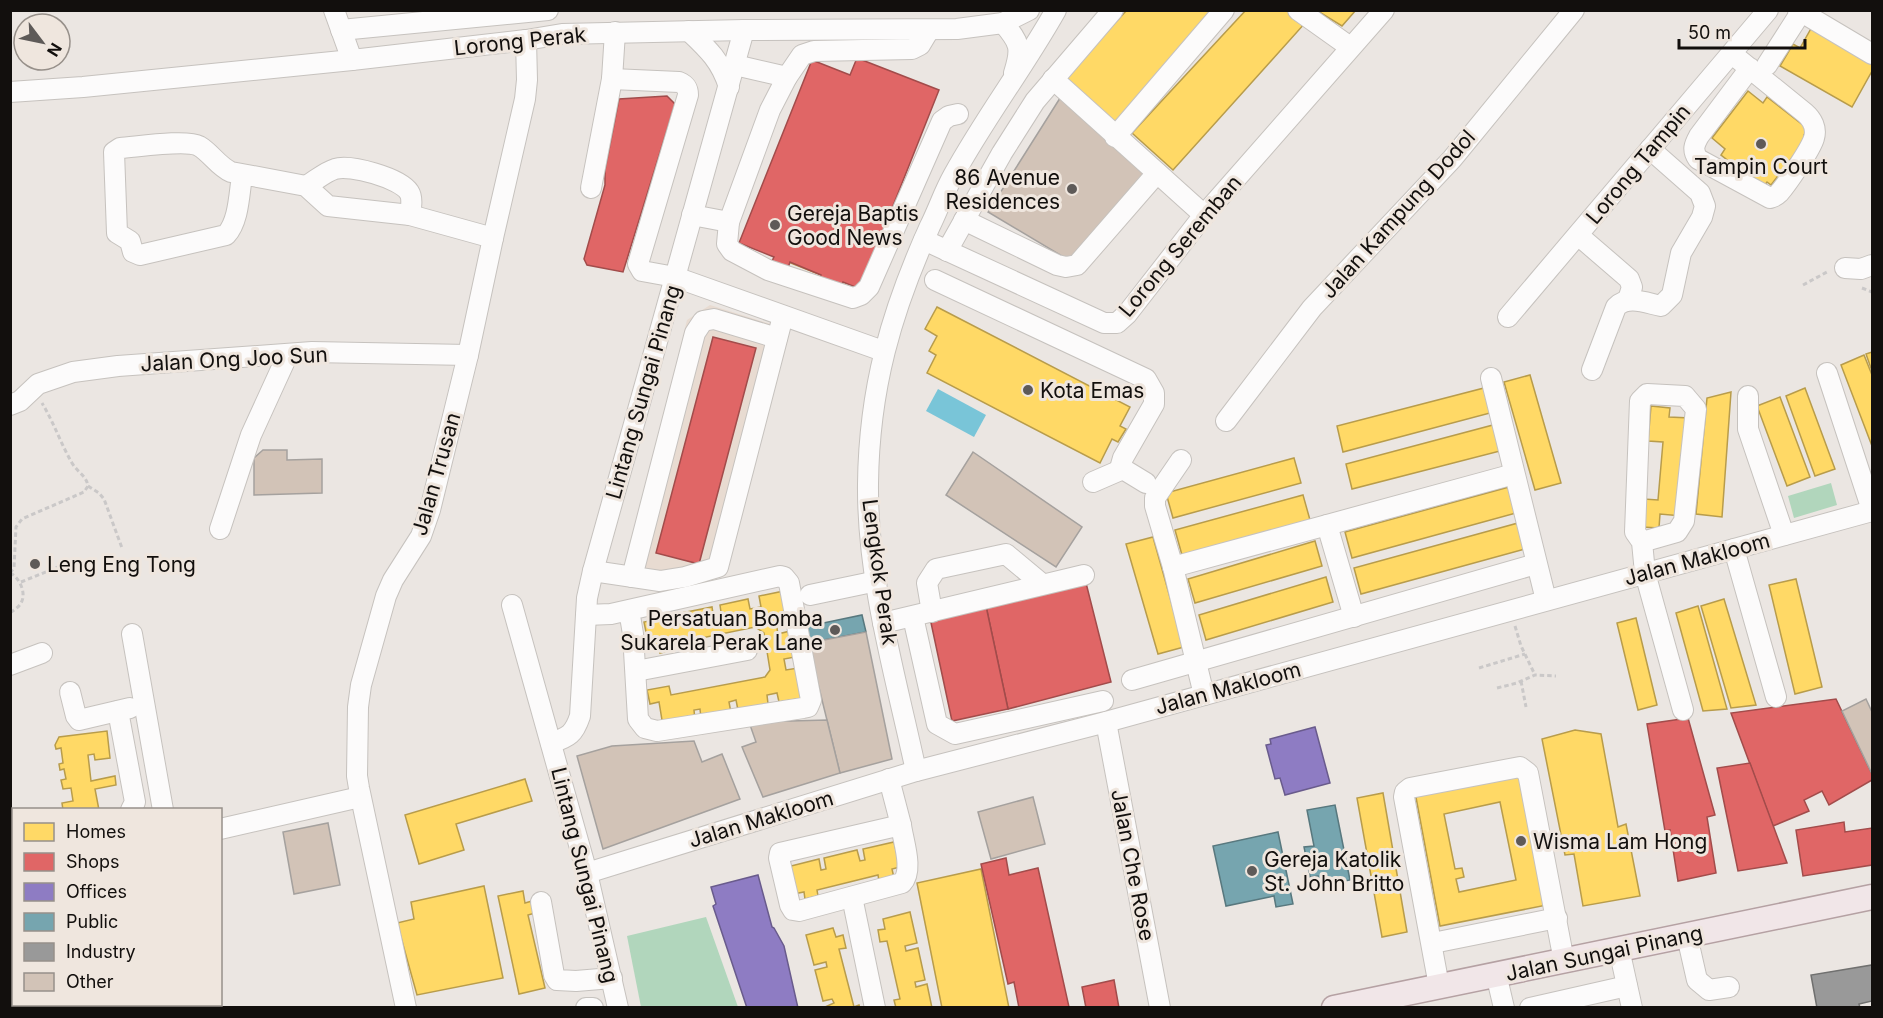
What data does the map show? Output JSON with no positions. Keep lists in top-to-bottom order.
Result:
{
  "streets": {
    "main road": ["Jalan Sungai Pinang"],
    "street": [
      "Lorong Perak",
      "Lorong Tampin",
      "Jalan Kampung Dodol",
      "Lorong Seremban",
      "Jalan Ong Joo Sun",
      "Lintang Sungai Pinang",
      "Jalan Trusan",
      "Jalan Makloom",
      "Lengkok Perak",
      "Jalan Che Rose"
    ]
  },
  "crossings": [
    ["Lorong Perak", "Lintang Sungai Pinang"],
    ["Lorong Perak", "Jalan Trusan"],
    ["Lorong Perak", "Lengkok Perak"],
    ["Lorong Seremban", "Lengkok Perak"],
    ["Jalan Ong Joo Sun", "Jalan Trusan"],
    ["Lintang Sungai Pinang", "Jalan Makloom"],
    ["Jalan Makloom", "Lengkok Perak"],
    ["Jalan Makloom", "Jalan Che Rose"]
  ],
  "places": [
    "Tampin Court",
    "86 Avenue Residences",
    "Gereja Baptis Good News",
    "Kota Emas",
    "Leng Eng Tong",
    "Persatuan Bomba Sukarela Perak Lane",
    "Wisma Lam Hong",
    "Gereja Katolik St. John Britto"
  ],
  "legend": [
    "Homes",
    "Shops",
    "Offices",
    "Public",
    "Industry",
    "Other"
  ],
  "scale_bar": "50 m",
  "north": "bottom right"
}
